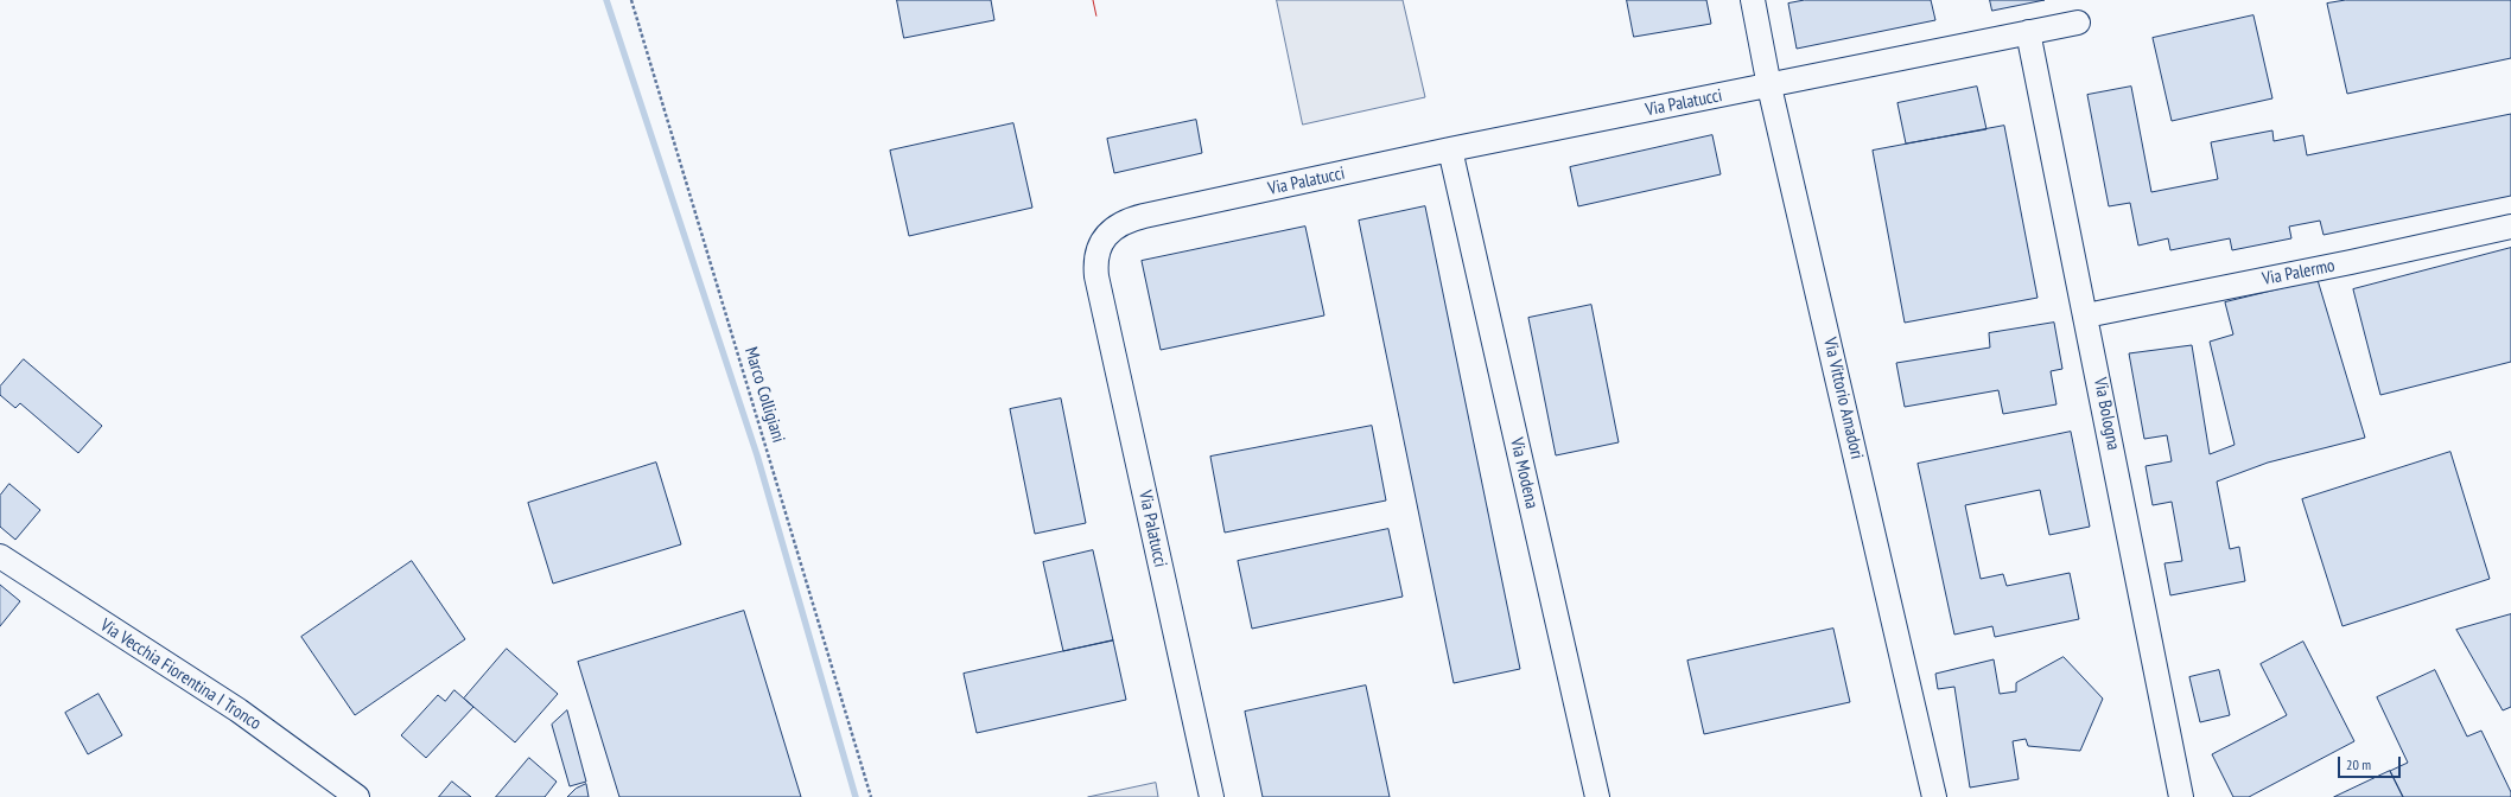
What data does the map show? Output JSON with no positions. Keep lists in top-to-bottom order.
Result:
{
  "streets": {
    "street": [
      "Via Palatucci",
      "Via Palermo",
      "Via Vittorio Amadori",
      "Via Bologna",
      "Via Modena",
      "Via Vecchia Fiorentina I Tronco"
    ],
    "path": ["Marco Colligiani"]
  },
  "crossings": [
    ["Via Palatucci", "Via Vittorio Amadori"],
    ["Via Palatucci", "Via Bologna"],
    ["Via Palatucci", "Via Modena"],
    ["Via Palermo", "Via Bologna"]
  ],
  "scale_bar": "20 m"
}
